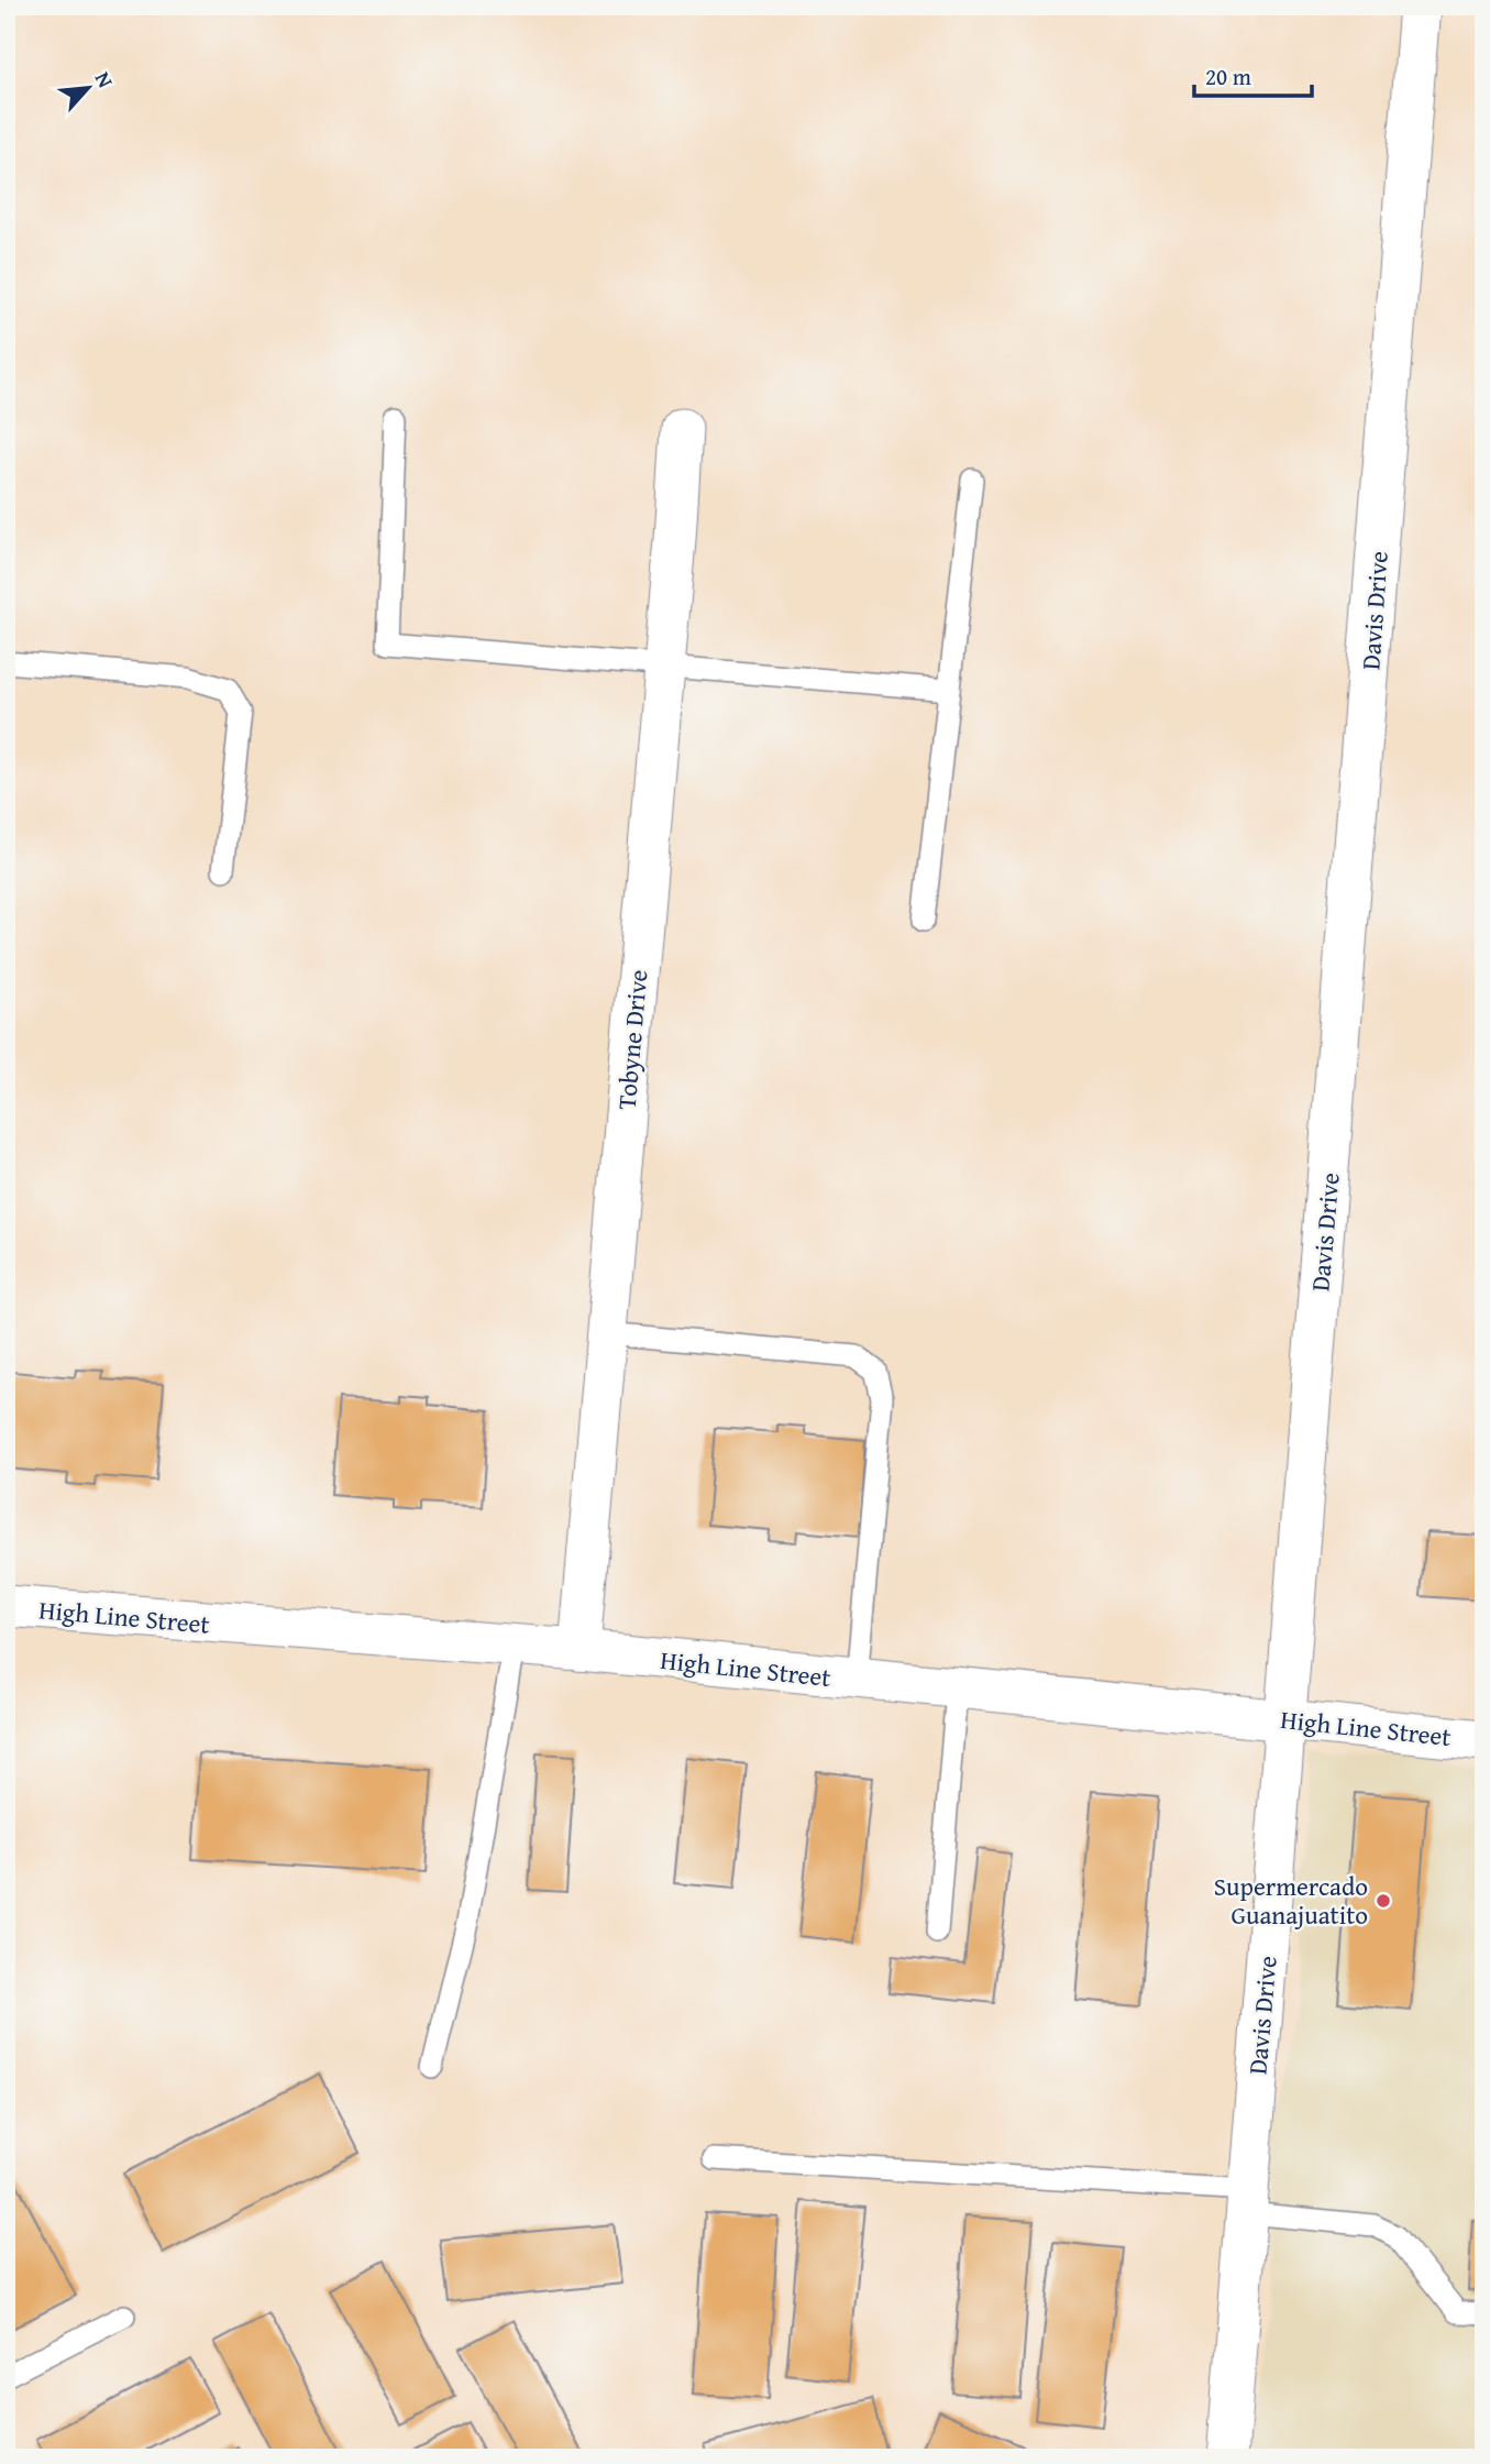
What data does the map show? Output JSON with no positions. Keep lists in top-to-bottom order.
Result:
{
  "streets": {
    "street": ["Davis Drive", "Tobyne Drive", "High Line Street"]
  },
  "crossings": [
    ["Davis Drive", "High Line Street"],
    ["Tobyne Drive", "High Line Street"]
  ],
  "places": ["Supermercado Guanajuatito"],
  "scale_bar": "20 m",
  "north": "top right"
}
